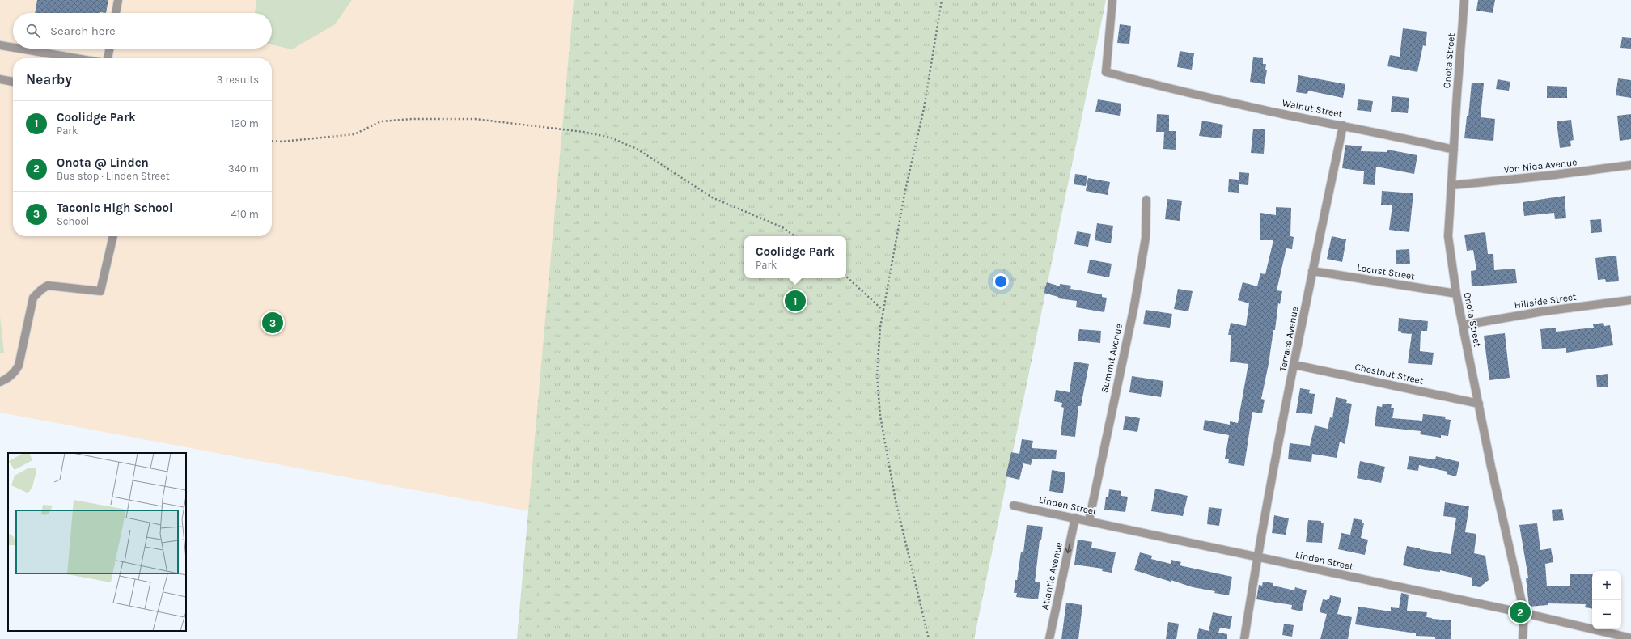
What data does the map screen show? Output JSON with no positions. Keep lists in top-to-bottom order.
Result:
{
  "streets": {
    "street": [
      "Onota Street",
      "Walnut Street",
      "Von Nida Avenue",
      "Locust Street",
      "Hillside Street",
      "Terrace Avenue",
      "Summit Avenue",
      "Chestnut Street",
      "Linden Street",
      "Atlantic Avenue"
    ]
  },
  "crossings": [
    ["Onota Street", "Walnut Street"],
    ["Onota Street", "Von Nida Avenue"],
    ["Onota Street", "Locust Street"],
    ["Onota Street", "Hillside Street"],
    ["Onota Street", "Chestnut Street"],
    ["Onota Street", "Linden Street"],
    ["Walnut Street", "Terrace Avenue"],
    ["Locust Street", "Terrace Avenue"],
    ["Terrace Avenue", "Chestnut Street"],
    ["Terrace Avenue", "Linden Street"],
    ["Summit Avenue", "Linden Street"],
    ["Linden Street", "Atlantic Avenue"]
  ],
  "one_way": ["Atlantic Avenue"],
  "page": {
    "search": "Search here",
    "heading": ["Nearby", "3 results"],
    "list": [
      {
        "mark": "1",
        "name": "Coolidge Park",
        "note": "Park",
        "value": "120 m"
      },
      {
        "mark": "2",
        "name": "Onota @ Linden",
        "note": "Bus stop · Linden Street",
        "value": "340 m"
      },
      {
        "mark": "3",
        "name": "Taconic High School",
        "note": "School",
        "value": "410 m"
      }
    ],
    "popup": ["Coolidge Park", "Park"],
    "pins": ["1", "3", "2"],
    "map_buttons": ["+", "−"]
  }
}
